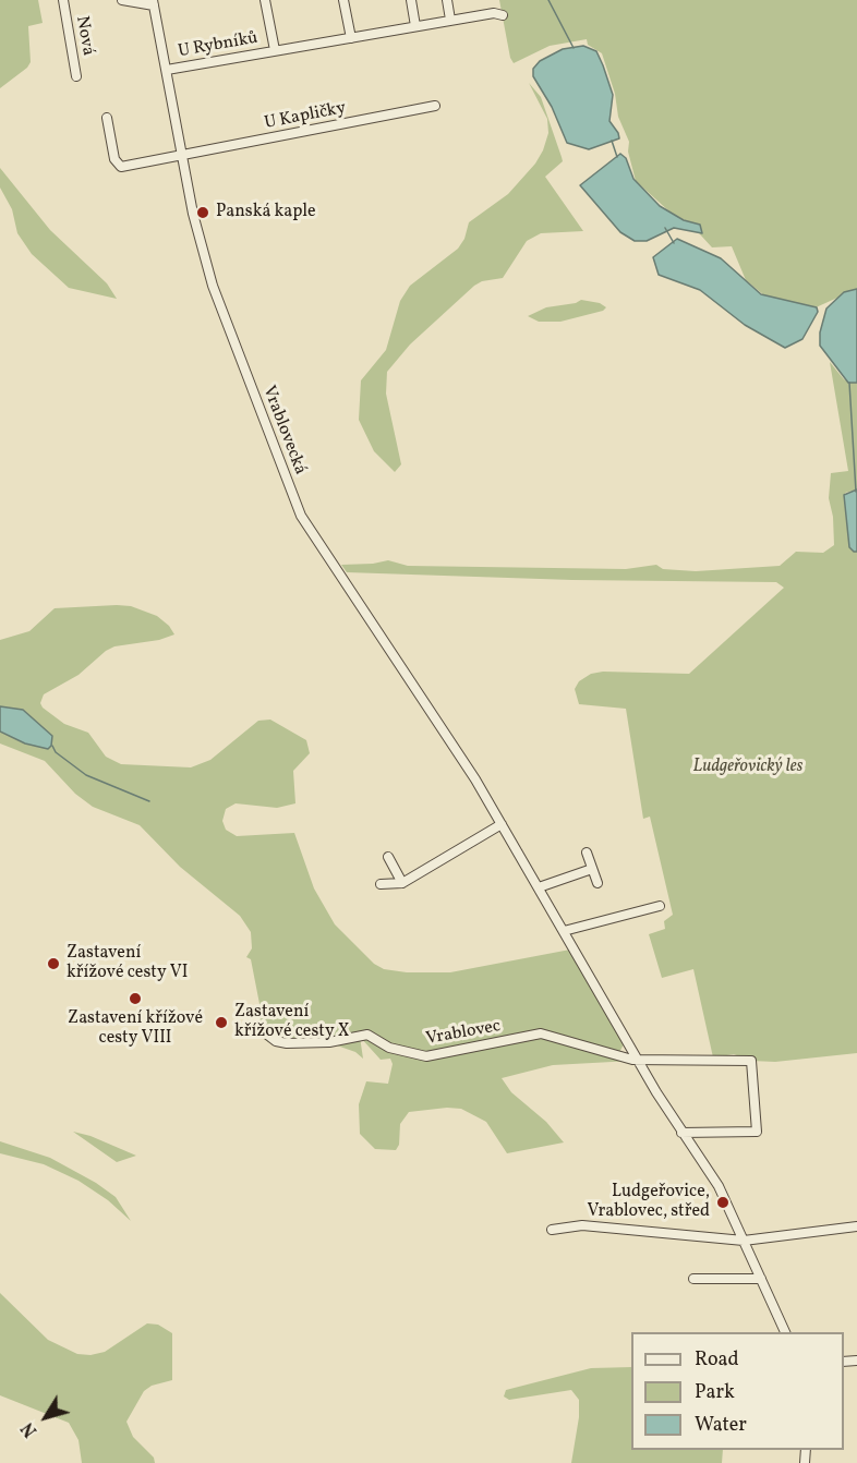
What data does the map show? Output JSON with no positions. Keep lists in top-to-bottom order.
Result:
{
  "streets": {
    "street": [
      "Nová",
      "U Rybníků",
      "U Kapličky",
      "Vrablovecká",
      "Vrablovec"
    ]
  },
  "crossings": [
    ["U Rybníků", "Vrablovecká"],
    ["U Kapličky", "Vrablovecká"]
  ],
  "parks": ["Ludgeřovický les"],
  "places": [
    "Panská kaple",
    "Zastavení křížové cesty VI",
    "Zastavení křížové cesty VIII",
    "Zastavení křížové cesty X",
    "Ludgeřovice, Vrablovec, střed"
  ],
  "legend": ["Road", "Park", "Water"],
  "north": "bottom left"
}
